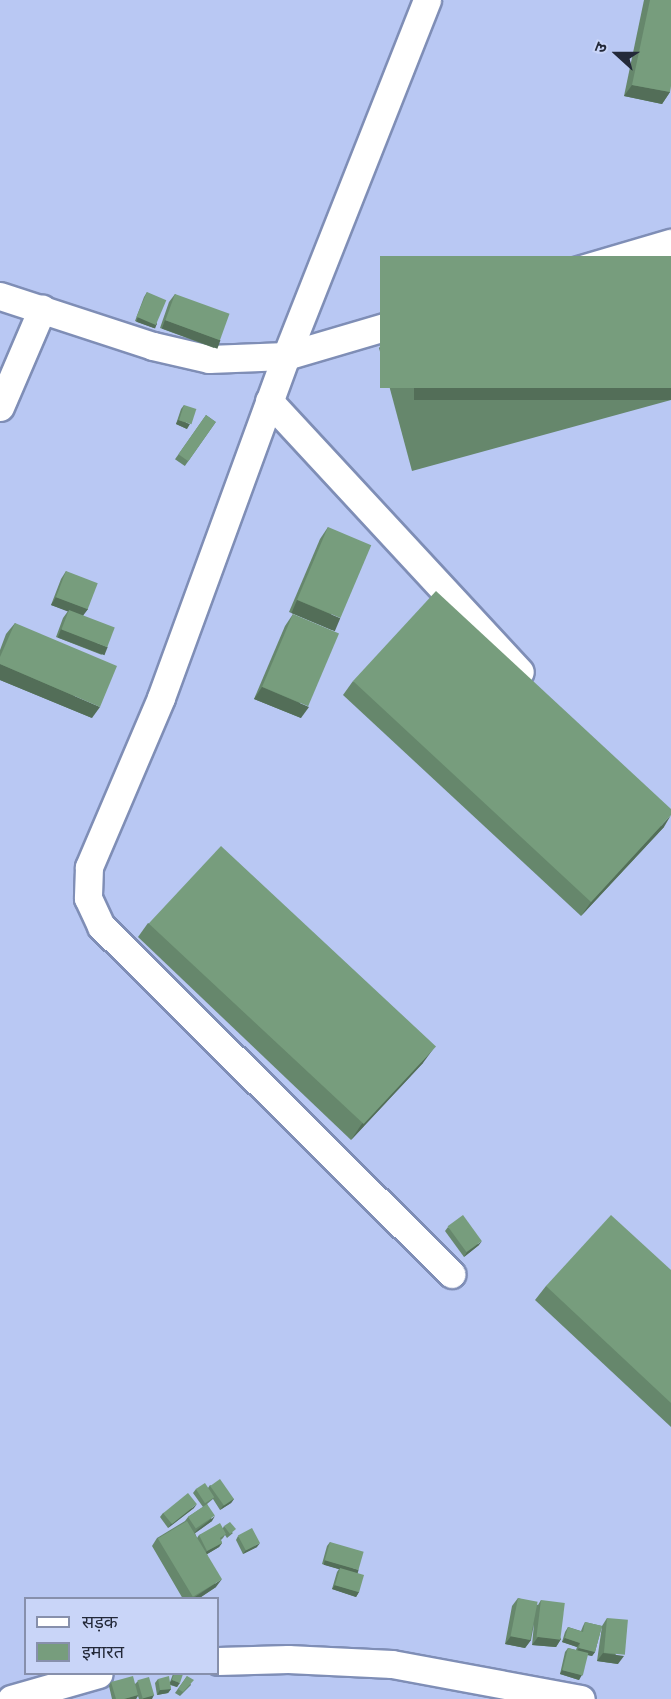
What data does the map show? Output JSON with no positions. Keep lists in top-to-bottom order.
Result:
{
  "legend": ["सड़क", "इमारत"],
  "north": "left"
}
